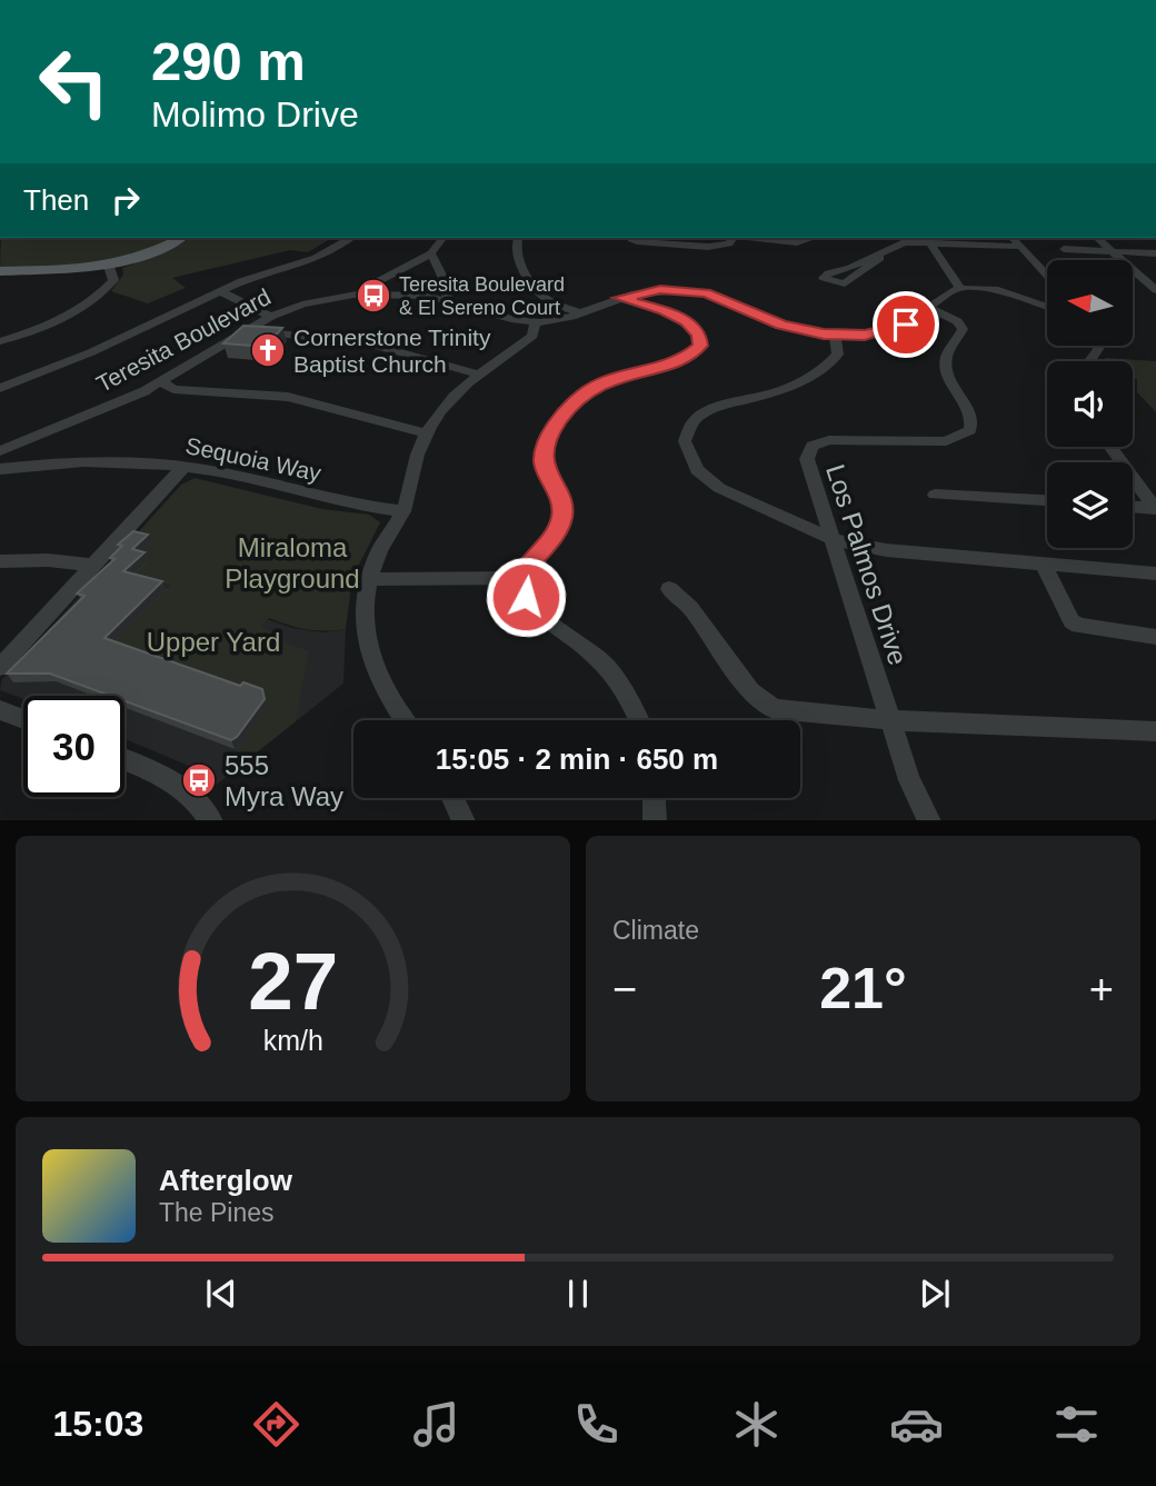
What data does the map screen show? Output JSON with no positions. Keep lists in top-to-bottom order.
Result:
{
  "streets": {
    "street": ["Teresita Boulevard", "Sequoia Way", "Los Palmos Drive"]
  },
  "crossings": [
    ["Teresita Boulevard", "Los Palmos Drive"]
  ],
  "parks": ["Miraloma Playground", "Upper Yard"],
  "places": {
    "bus stop": ["Teresita Boulevard & El Sereno Court", "555 Myra Way"],
    "church": ["Cornerstone Trinity Baptist Church"]
  },
  "north": "left",
  "page": {
    "turn": ["290 m", "Molimo Drive"],
    "then": "Then",
    "limit": "30",
    "trip": "15:05 · 2 min · 650 m",
    "tile": "Climate",
    "heat": ["−", "21°", "+"],
    "song": ["Afterglow", "The Pines"],
    "tabs": "15:03",
    "gauge": ["27", "km/h"]
  }
}
